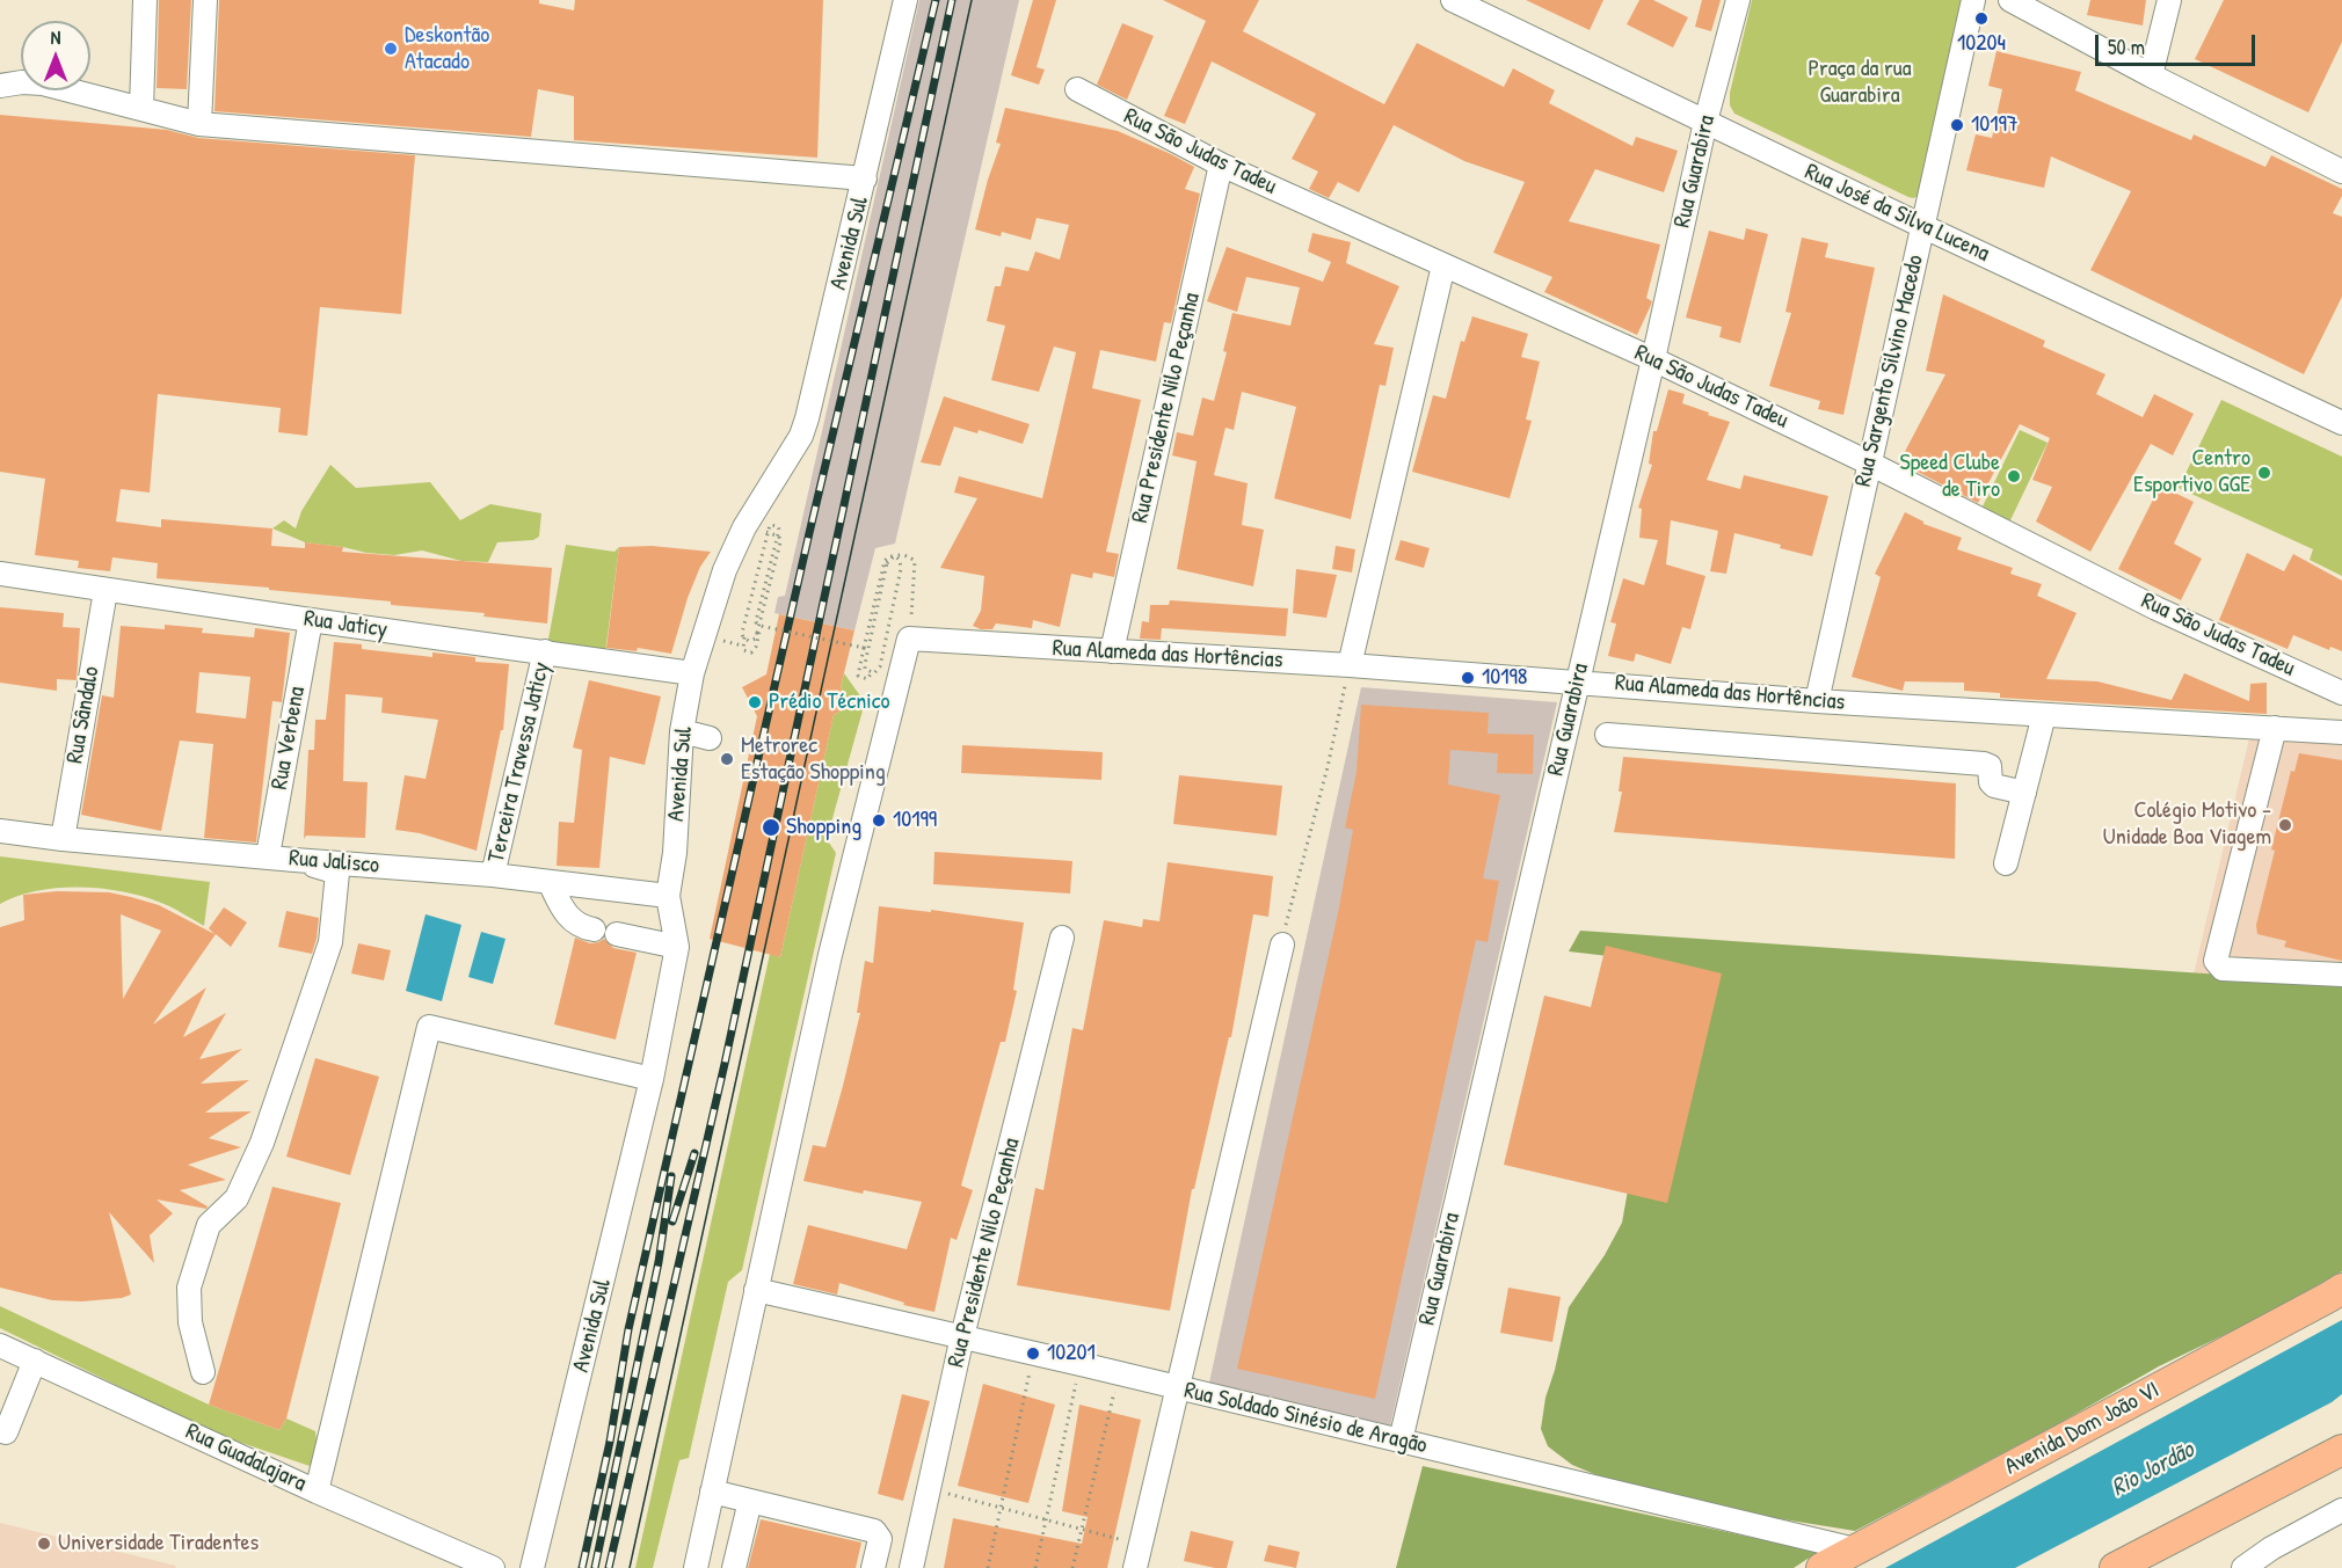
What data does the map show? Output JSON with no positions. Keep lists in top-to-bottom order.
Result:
{
  "streets": {
    "main road": ["Avenida Dom João VI"],
    "street": [
      "Rua São Judas Tadeu",
      "Rua Guarabira",
      "Rua José da Silva Lucena",
      "Avenida Sul",
      "Rua Sargento Silvino Macedo",
      "Rua Presidente Nilo Peçanha",
      "Rua Jaticy",
      "Rua Alameda das Hortências",
      "Rua Sândalo",
      "Rua Verbena",
      "Terceira Travessa Jaticy",
      "Rua Jalisco",
      "Rua Soldado Sinésio de Aragão",
      "Rua Guadalajara"
    ]
  },
  "crossings": [
    ["Rua São Judas Tadeu", "Rua Guarabira"],
    ["Rua São Judas Tadeu", "Rua Sargento Silvino Macedo"],
    ["Rua São Judas Tadeu", "Rua Presidente Nilo Peçanha"],
    ["Rua Guarabira", "Rua José da Silva Lucena"],
    ["Rua Guarabira", "Rua Alameda das Hortências"],
    ["Rua Guarabira", "Rua Soldado Sinésio de Aragão"],
    ["Rua José da Silva Lucena", "Rua Sargento Silvino Macedo"],
    ["Avenida Sul", "Rua Jaticy"],
    ["Avenida Sul", "Rua Jalisco"],
    ["Rua Sargento Silvino Macedo", "Rua Alameda das Hortências"],
    ["Rua Presidente Nilo Peçanha", "Rua Alameda das Hortências"],
    ["Rua Presidente Nilo Peçanha", "Rua Soldado Sinésio de Aragão"],
    ["Rua Jaticy", "Rua Sândalo"],
    ["Rua Jaticy", "Rua Verbena"],
    ["Rua Jaticy", "Terceira Travessa Jaticy"],
    ["Rua Sândalo", "Rua Jalisco"],
    ["Rua Verbena", "Rua Jalisco"],
    ["Terceira Travessa Jaticy", "Rua Jalisco"],
    ["Rua Soldado Sinésio de Aragão", "Avenida Dom João VI"]
  ],
  "water": ["Rio Jordão"],
  "parks": ["Praça da rua Guarabira"],
  "places": [
    "10204",
    "Deskontão Atacado",
    "10197",
    "Centro Esportivo GGE",
    "Speed Clube de Tiro",
    "10198",
    "Prédio Técnico",
    "Metrorec Estação Shopping",
    "10199",
    "Colégio Motivo - Unidade Boa Viagem",
    "Shopping",
    "10201",
    "Universidade Tiradentes"
  ],
  "scale_bar": "50 m",
  "north": "top"
}
